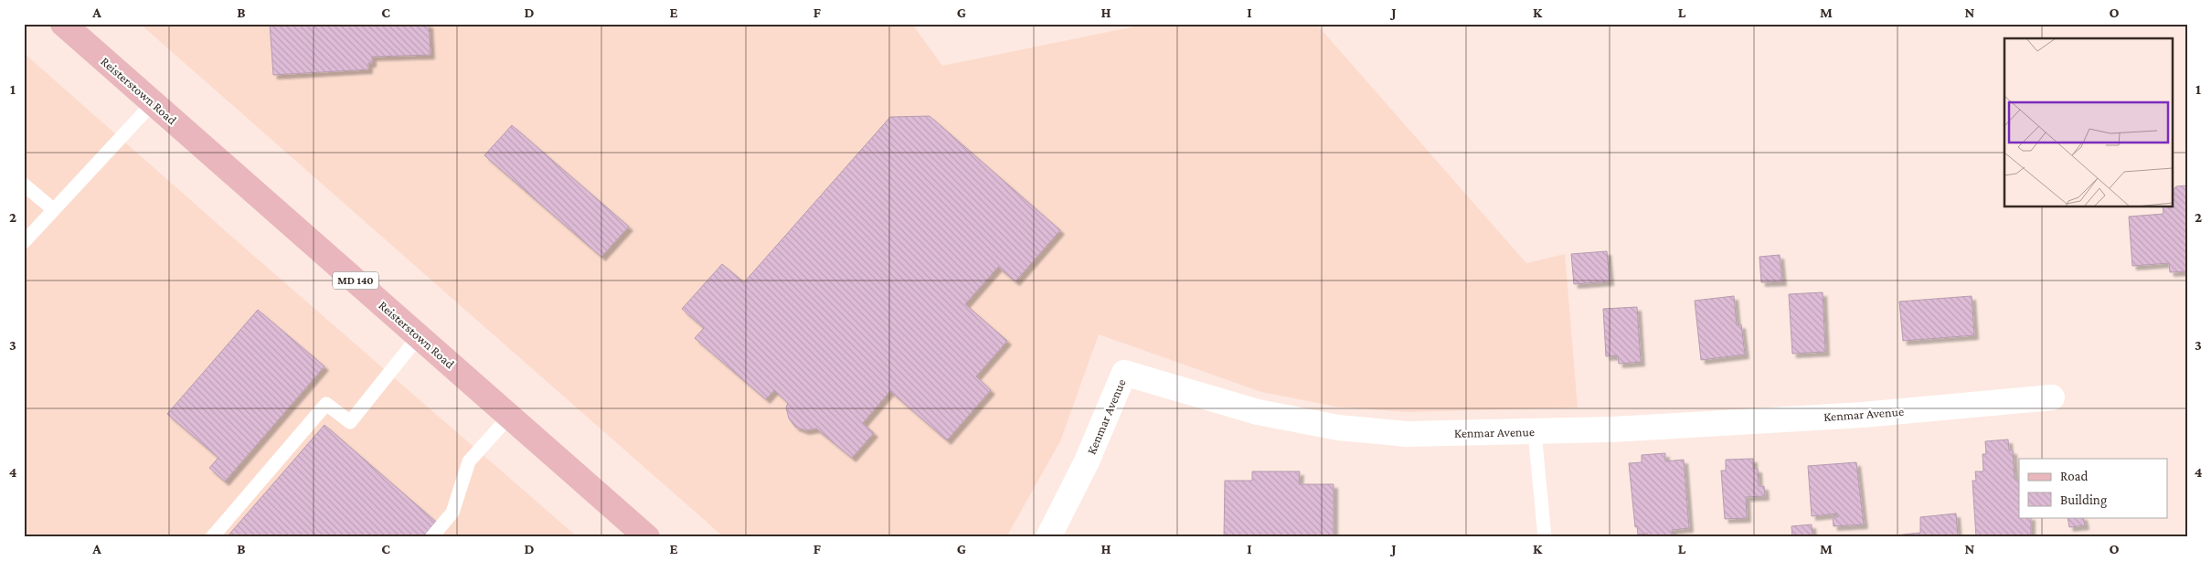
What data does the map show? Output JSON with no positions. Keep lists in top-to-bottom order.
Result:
{
  "streets": {
    "main road": ["Reisterstown Road", "MD 140"],
    "street": ["Kenmar Avenue"]
  },
  "legend": ["Road", "Building"],
  "grid": {
    "columns": [
      "A",
      "B",
      "C",
      "D",
      "E",
      "F",
      "G",
      "H",
      "I",
      "J",
      "K",
      "L",
      "M",
      "N",
      "O"
    ],
    "rows": [
      "1",
      "2",
      "3",
      "4"
    ]
  }
}
